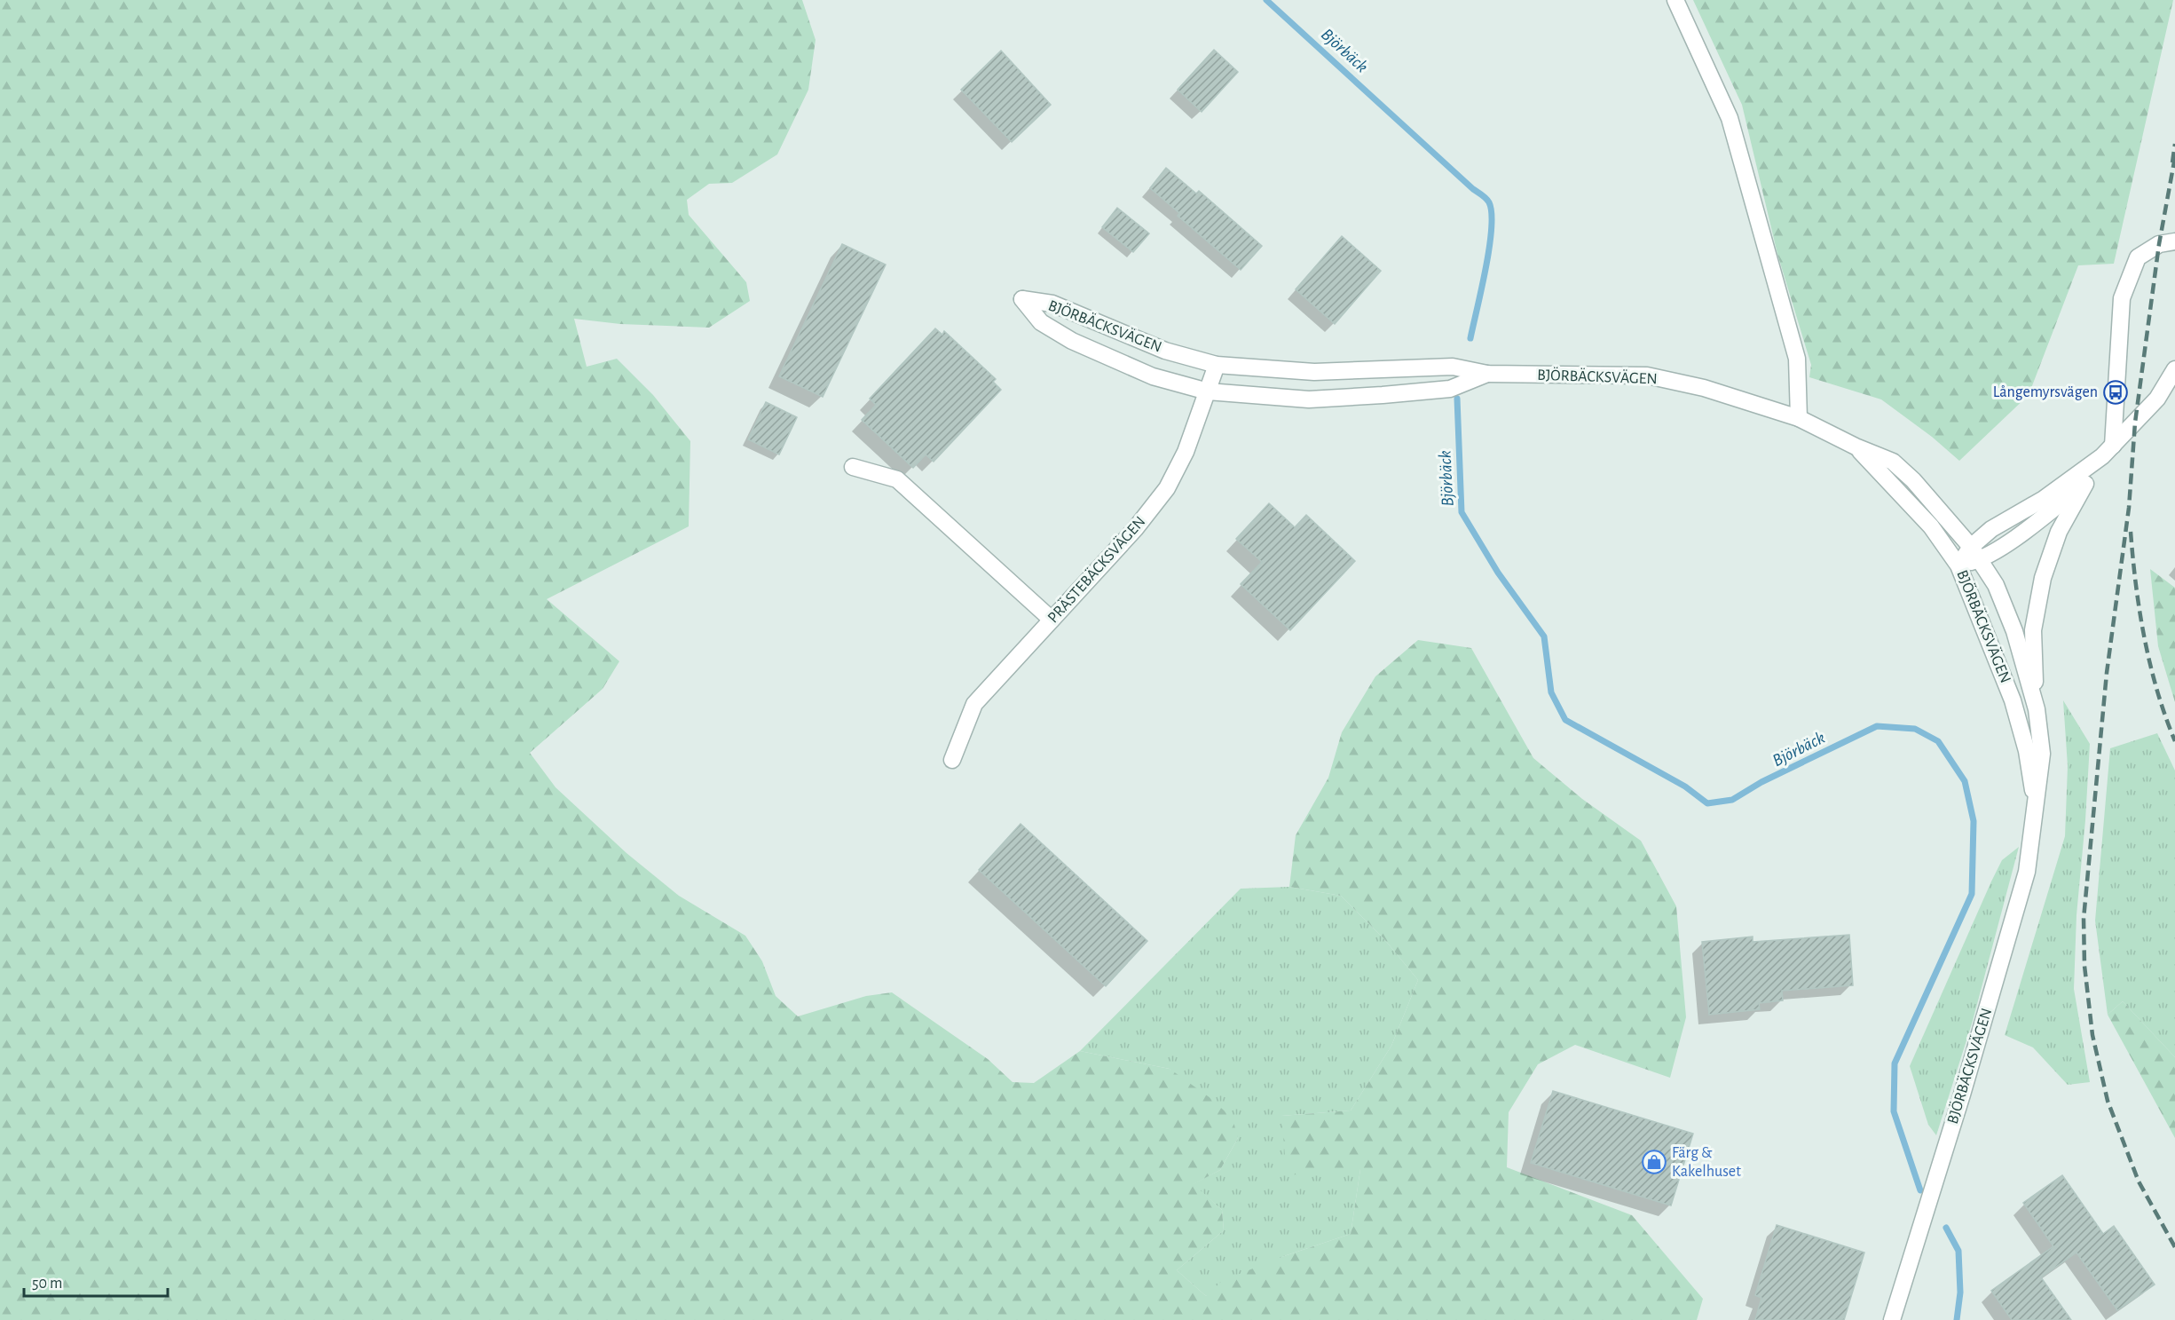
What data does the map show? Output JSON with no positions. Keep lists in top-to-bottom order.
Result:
{
  "streets": {
    "street": ["BJÖRBÄCKSVÄGEN", "PRÄSTEBÄCKSVÄGEN"]
  },
  "crossings": [
    ["BJÖRBÄCKSVÄGEN", "PRÄSTEBÄCKSVÄGEN"]
  ],
  "water": ["Björbäck"],
  "places": {
    "bus stop": ["Långemyrsvägen"],
    "shop": ["Färg & Kakelhuset"]
  },
  "scale_bar": "50 m"
}
